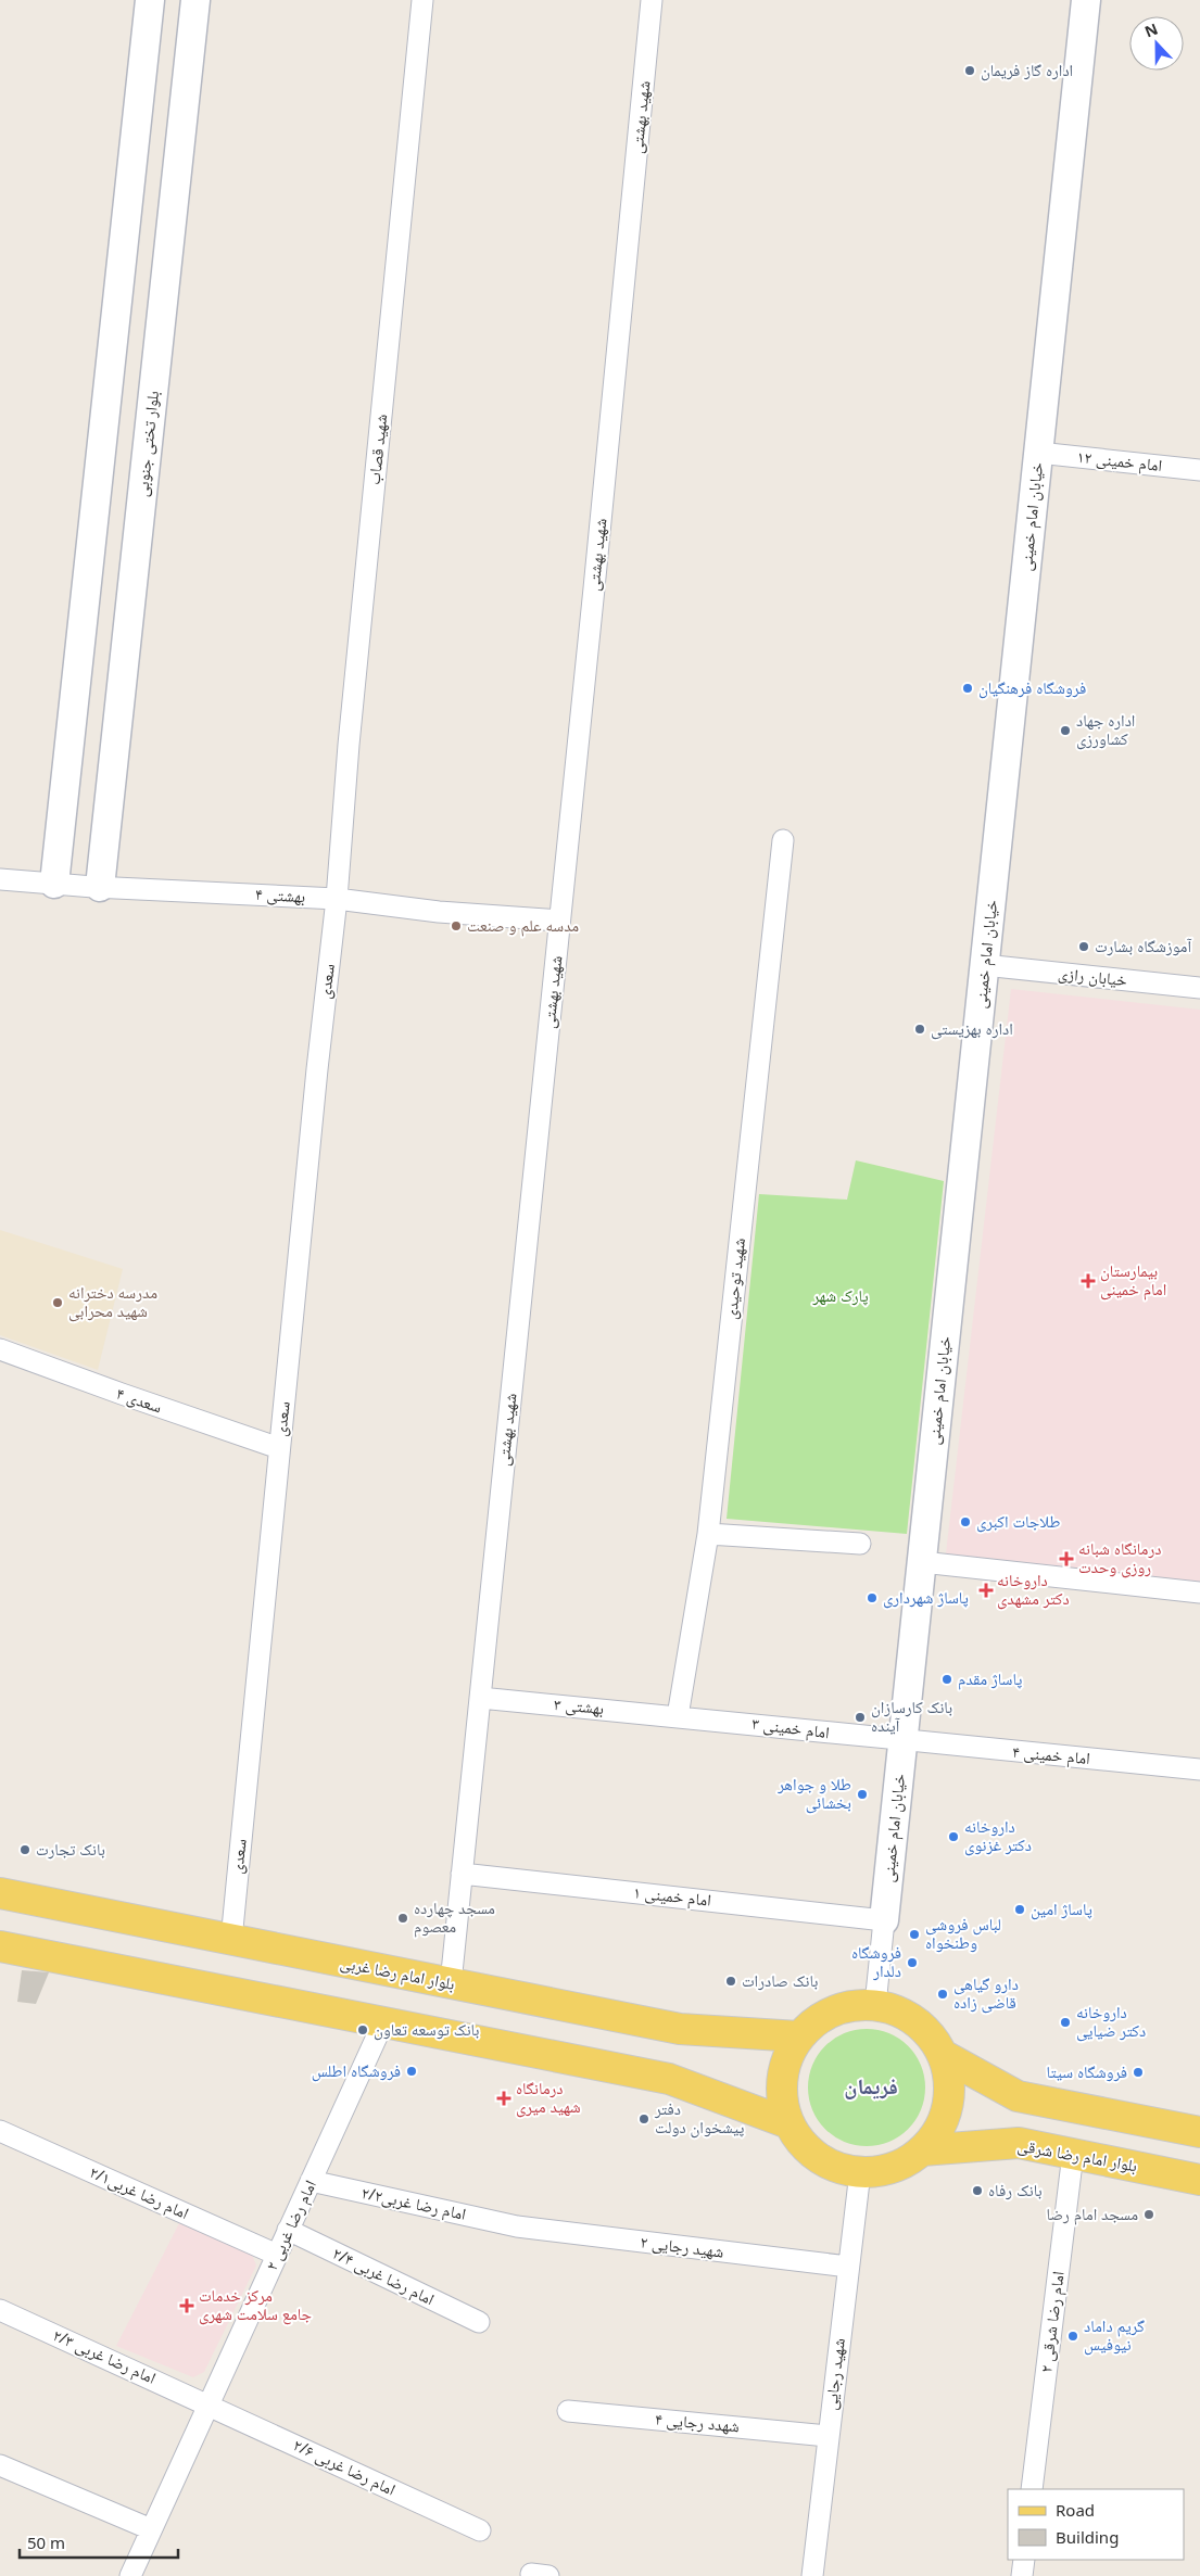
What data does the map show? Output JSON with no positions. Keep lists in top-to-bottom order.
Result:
{
  "streets": {
    "main road": ["بلوار امام رضا غربی", "بلوار امام رضا شرقی"],
    "street": [
      "شهید بهشتی",
      "بلوار تختی جنوبی",
      "شهید قصاب",
      "امام خمینی ۱۲",
      "خیابان امام خمینی",
      "بهشتی ۴",
      "خیابان رازی",
      "سعدی",
      "شهید توحیدی",
      "سعدی ۴",
      "بهشتی ۳",
      "امام خمینی ۳",
      "امام خمینی ۴",
      "امام خمینی ۱",
      "امام رضا غربی۲/۱",
      "امام رضا غربی۲/۲",
      "امام رضا غربی ۲",
      "شهید رجایی ۲",
      "امام رضا غربی ۲/۴",
      "امام رضا شرقی ۲",
      "امام رضا غربی ۲/۳",
      "شهید رجایی",
      "شهدد رجایی ۴",
      "امام رضا غربی ۲/۶"
    ]
  },
  "crossings": [
    ["شهید بهشتی", "بهشتی ۴"],
    ["شهید بهشتی", "بهشتی ۳"],
    ["شهید بهشتی", "امام خمینی ۱"],
    ["شهید بهشتی", "بلوار امام رضا غربی"],
    ["بلوار تختی جنوبی", "بهشتی ۴"],
    ["شهید قصاب", "بهشتی ۴"],
    ["شهید قصاب", "سعدی"],
    ["امام خمینی ۱۲", "خیابان امام خمینی"],
    ["خیابان امام خمینی", "خیابان رازی"],
    ["خیابان امام خمینی", "امام خمینی ۳"],
    ["خیابان امام خمینی", "امام خمینی ۴"],
    ["خیابان امام خمینی", "امام خمینی ۱"],
    ["خیابان امام خمینی", "بلوار امام رضا غربی"],
    ["خیابان امام خمینی", "بلوار امام رضا شرقی"],
    ["خیابان امام خمینی", "شهید رجایی"],
    ["بهشتی ۴", "سعدی"],
    ["سعدی", "سعدی ۴"],
    ["سعدی", "بلوار امام رضا غربی"],
    ["شهید توحیدی", "بهشتی ۳"],
    ["شهید توحیدی", "امام خمینی ۳"],
    ["بهشتی ۳", "امام خمینی ۳"],
    ["امام خمینی ۳", "امام خمینی ۴"],
    ["بلوار امام رضا غربی", "بلوار امام رضا شرقی"],
    ["بلوار امام رضا غربی", "شهید رجایی"],
    ["بلوار امام رضا شرقی", "امام رضا شرقی ۲"],
    ["بلوار امام رضا شرقی", "شهید رجایی"],
    ["امام رضا غربی۲/۱", "امام رضا غربی ۲"],
    ["امام رضا غربی۲/۲", "امام رضا غربی ۲"],
    ["امام رضا غربی۲/۲", "شهید رجایی ۲"],
    ["امام رضا غربی ۲", "امام رضا غربی ۲/۴"],
    ["امام رضا غربی ۲", "امام رضا غربی ۲/۳"],
    ["امام رضا غربی ۲", "امام رضا غربی ۲/۶"],
    ["شهید رجایی ۲", "شهید رجایی"],
    ["امام رضا غربی ۲/۳", "امام رضا غربی ۲/۶"],
    ["شهید رجایی", "شهدد رجایی ۴"]
  ],
  "districts": ["فریمان"],
  "parks": ["پارک شهر"],
  "places": {
    "other": [
      "اداره گاز فریمان",
      "فروشگاه فرهنگیان",
      "اداره جهاد کشاورزی",
      "مدسه علم و صنعت",
      "آموزشگاه بشارت",
      "اداره بهزیستی",
      "مدرسه دخترانه شهید محرابی",
      "طلاجات اکبری",
      "پاساژ شهرداری",
      "پاساژ مقدم",
      "بانک کارسازان آینده",
      "طلا و جواهر بخشائی",
      "داروخانه دکتر غزنوی",
      "بانک تجارت",
      "پاساژ امین",
      "مسجد چهارده معصوم",
      "لباس فروشی وطنخواه",
      "فروشگاه دلدار",
      "بانک صادرات",
      "دارو گیاهی قاضی زاده",
      "داروخانه دکتر ضیایی",
      "بانک توسعه تعاون",
      "فروشگاه اطلس",
      "فروشگاه سیتا",
      "دفتر پیشخوان دولت",
      "بانک رفاه",
      "مسجد امام رضا",
      "گریم داماد نیوفیس"
    ],
    "health": [
      "بیمارستان امام خمینی",
      "درمانگاه شبانه روزی وحدت",
      "داروخانه دکتر مشهدی",
      "درمانگاه شهید میری",
      "مرکز خدمات جامع سلامت شهری"
    ]
  },
  "legend": ["Road", "Building"],
  "scale_bar": "50 m",
  "north": "top"
}
